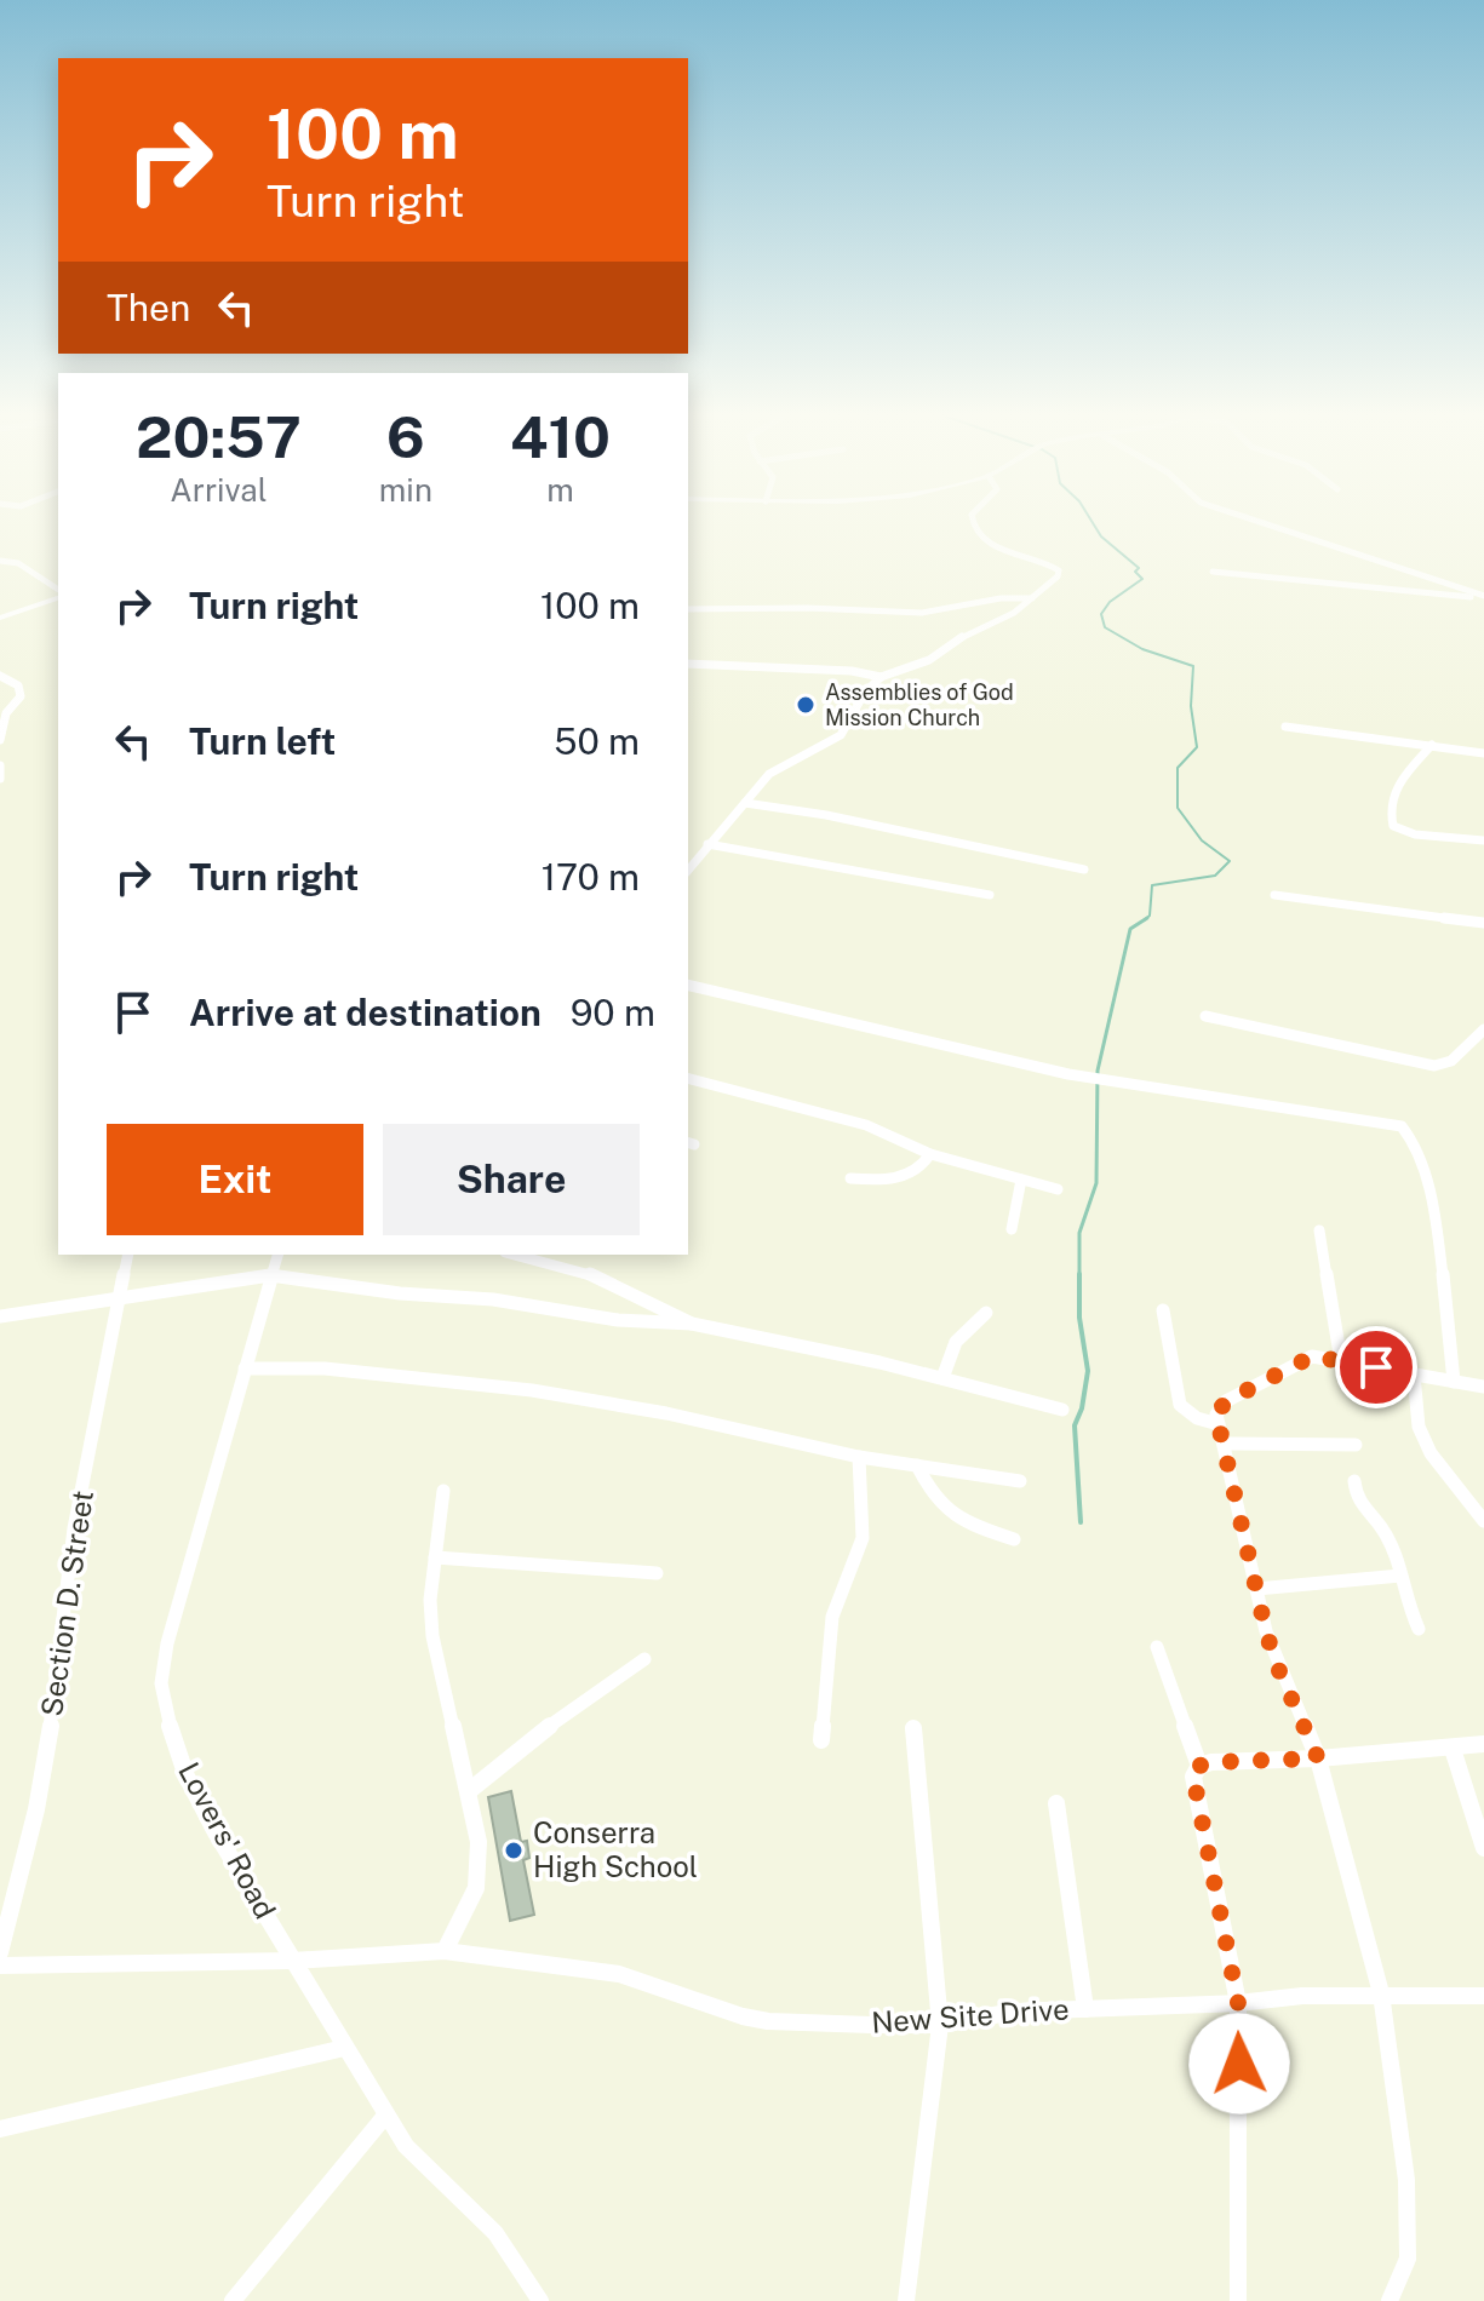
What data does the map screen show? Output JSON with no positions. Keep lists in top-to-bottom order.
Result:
{
  "streets": {
    "street": ["Section D. Street", "Lovers' Road", "New Site Drive"]
  },
  "crossings": [
    ["Lovers' Road", "New Site Drive"]
  ],
  "places": ["Assemblies of God Mission Church", "Conserra High School"],
  "page": {
    "turn": ["100 m", "Turn right"],
    "then": "Then",
    "eta": [
      "20:57",
      "Arrival",
      "6",
      "min",
      "410",
      "m"
    ],
    "list": [
      {
        "name": "Turn right",
        "value": "100 m"
      },
      {
        "name": "Turn left",
        "value": "50 m"
      },
      {
        "name": "Turn right",
        "value": "170 m"
      },
      {
        "name": "Arrive at destination",
        "value": "90 m"
      }
    ],
    "buttons": ["Exit", "Share"]
  }
}
